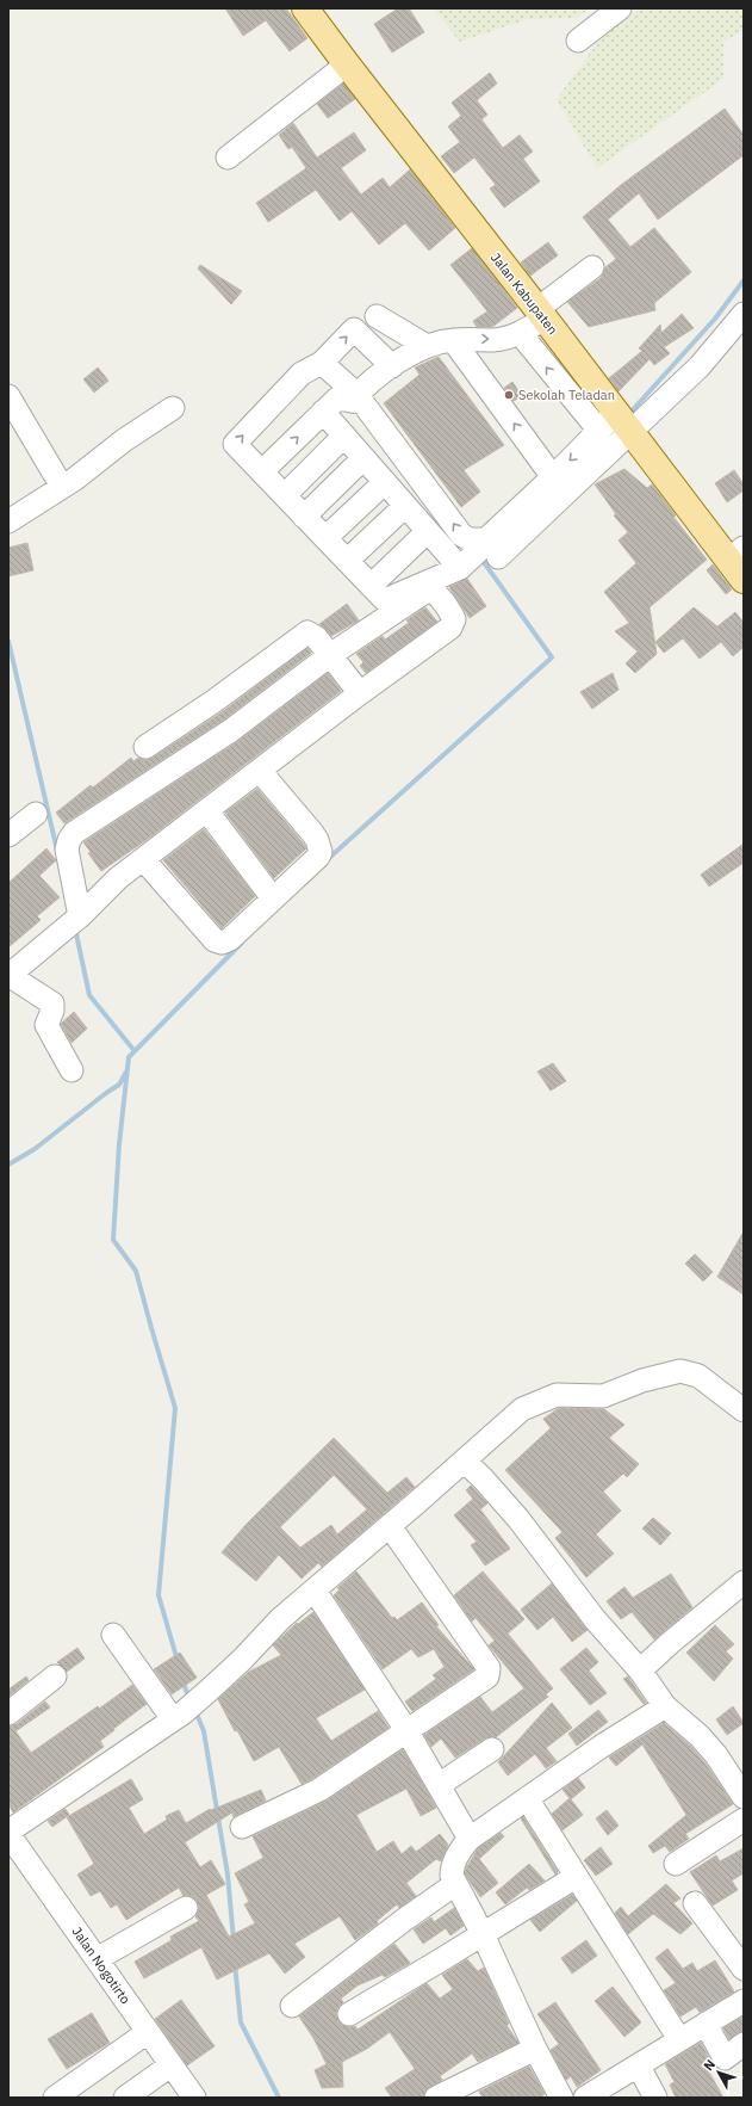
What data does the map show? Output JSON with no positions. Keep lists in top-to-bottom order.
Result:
{
  "streets": {
    "main road": ["Jalan Kabupaten"],
    "street": ["Jalan Nogotirto"]
  },
  "places": ["Sekolah Teladan"],
  "north": "top left"
}
